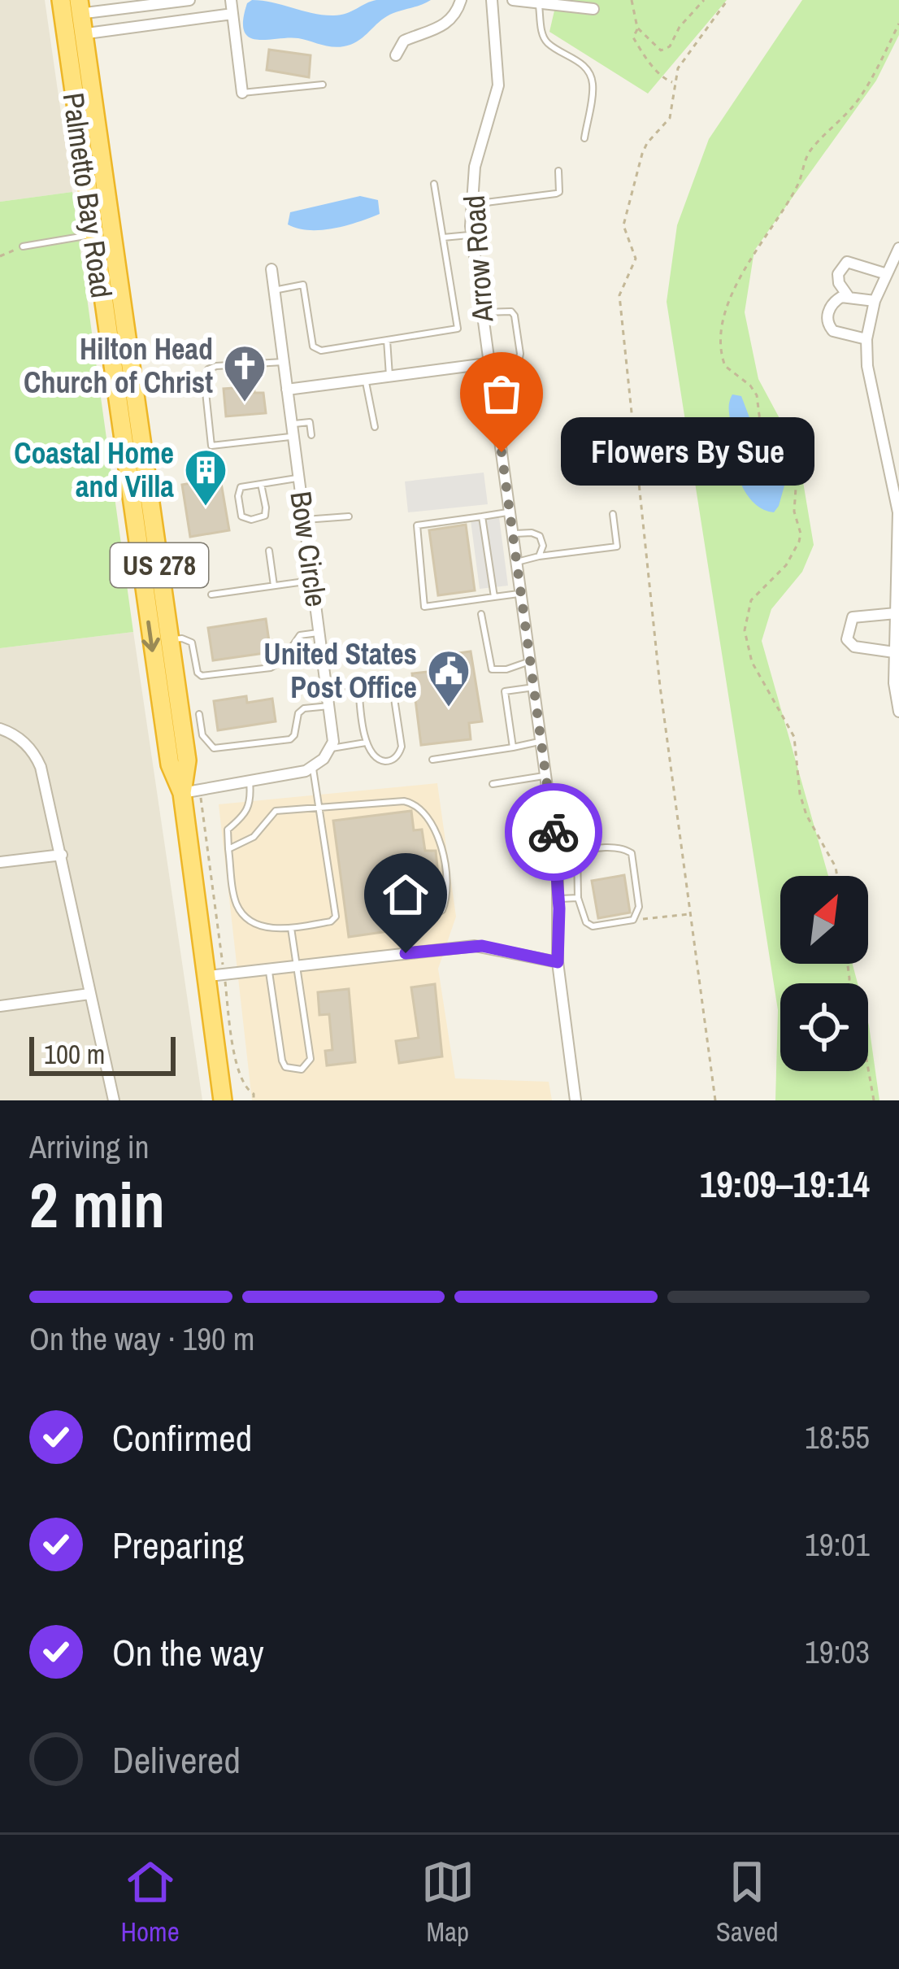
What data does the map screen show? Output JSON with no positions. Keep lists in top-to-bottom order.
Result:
{
  "streets": {
    "highway": ["Palmetto Bay Road", "US 278"],
    "street": ["Arrow Road", "Bow Circle"]
  },
  "places": {
    "church": ["Hilton Head Church of Christ"],
    "other": ["Flowers By Sue"],
    "building": ["Coastal Home and Villa"],
    "public building": ["United States Post Office"]
  },
  "scale_bar": "100 m",
  "north": "top right",
  "page": {
    "bubble": "Flowers By Sue",
    "scale": "100 m",
    "heading": ["2 min", "Arriving in", "19:09–19:14"],
    "bar": "On the way · 190 m",
    "list": [
      ["Confirmed", "18:55"],
      ["Preparing", "19:01"],
      ["On the way", "19:03"],
      "Delivered"
    ],
    "tabs": ["Home", "Map", "Saved"]
  }
}
